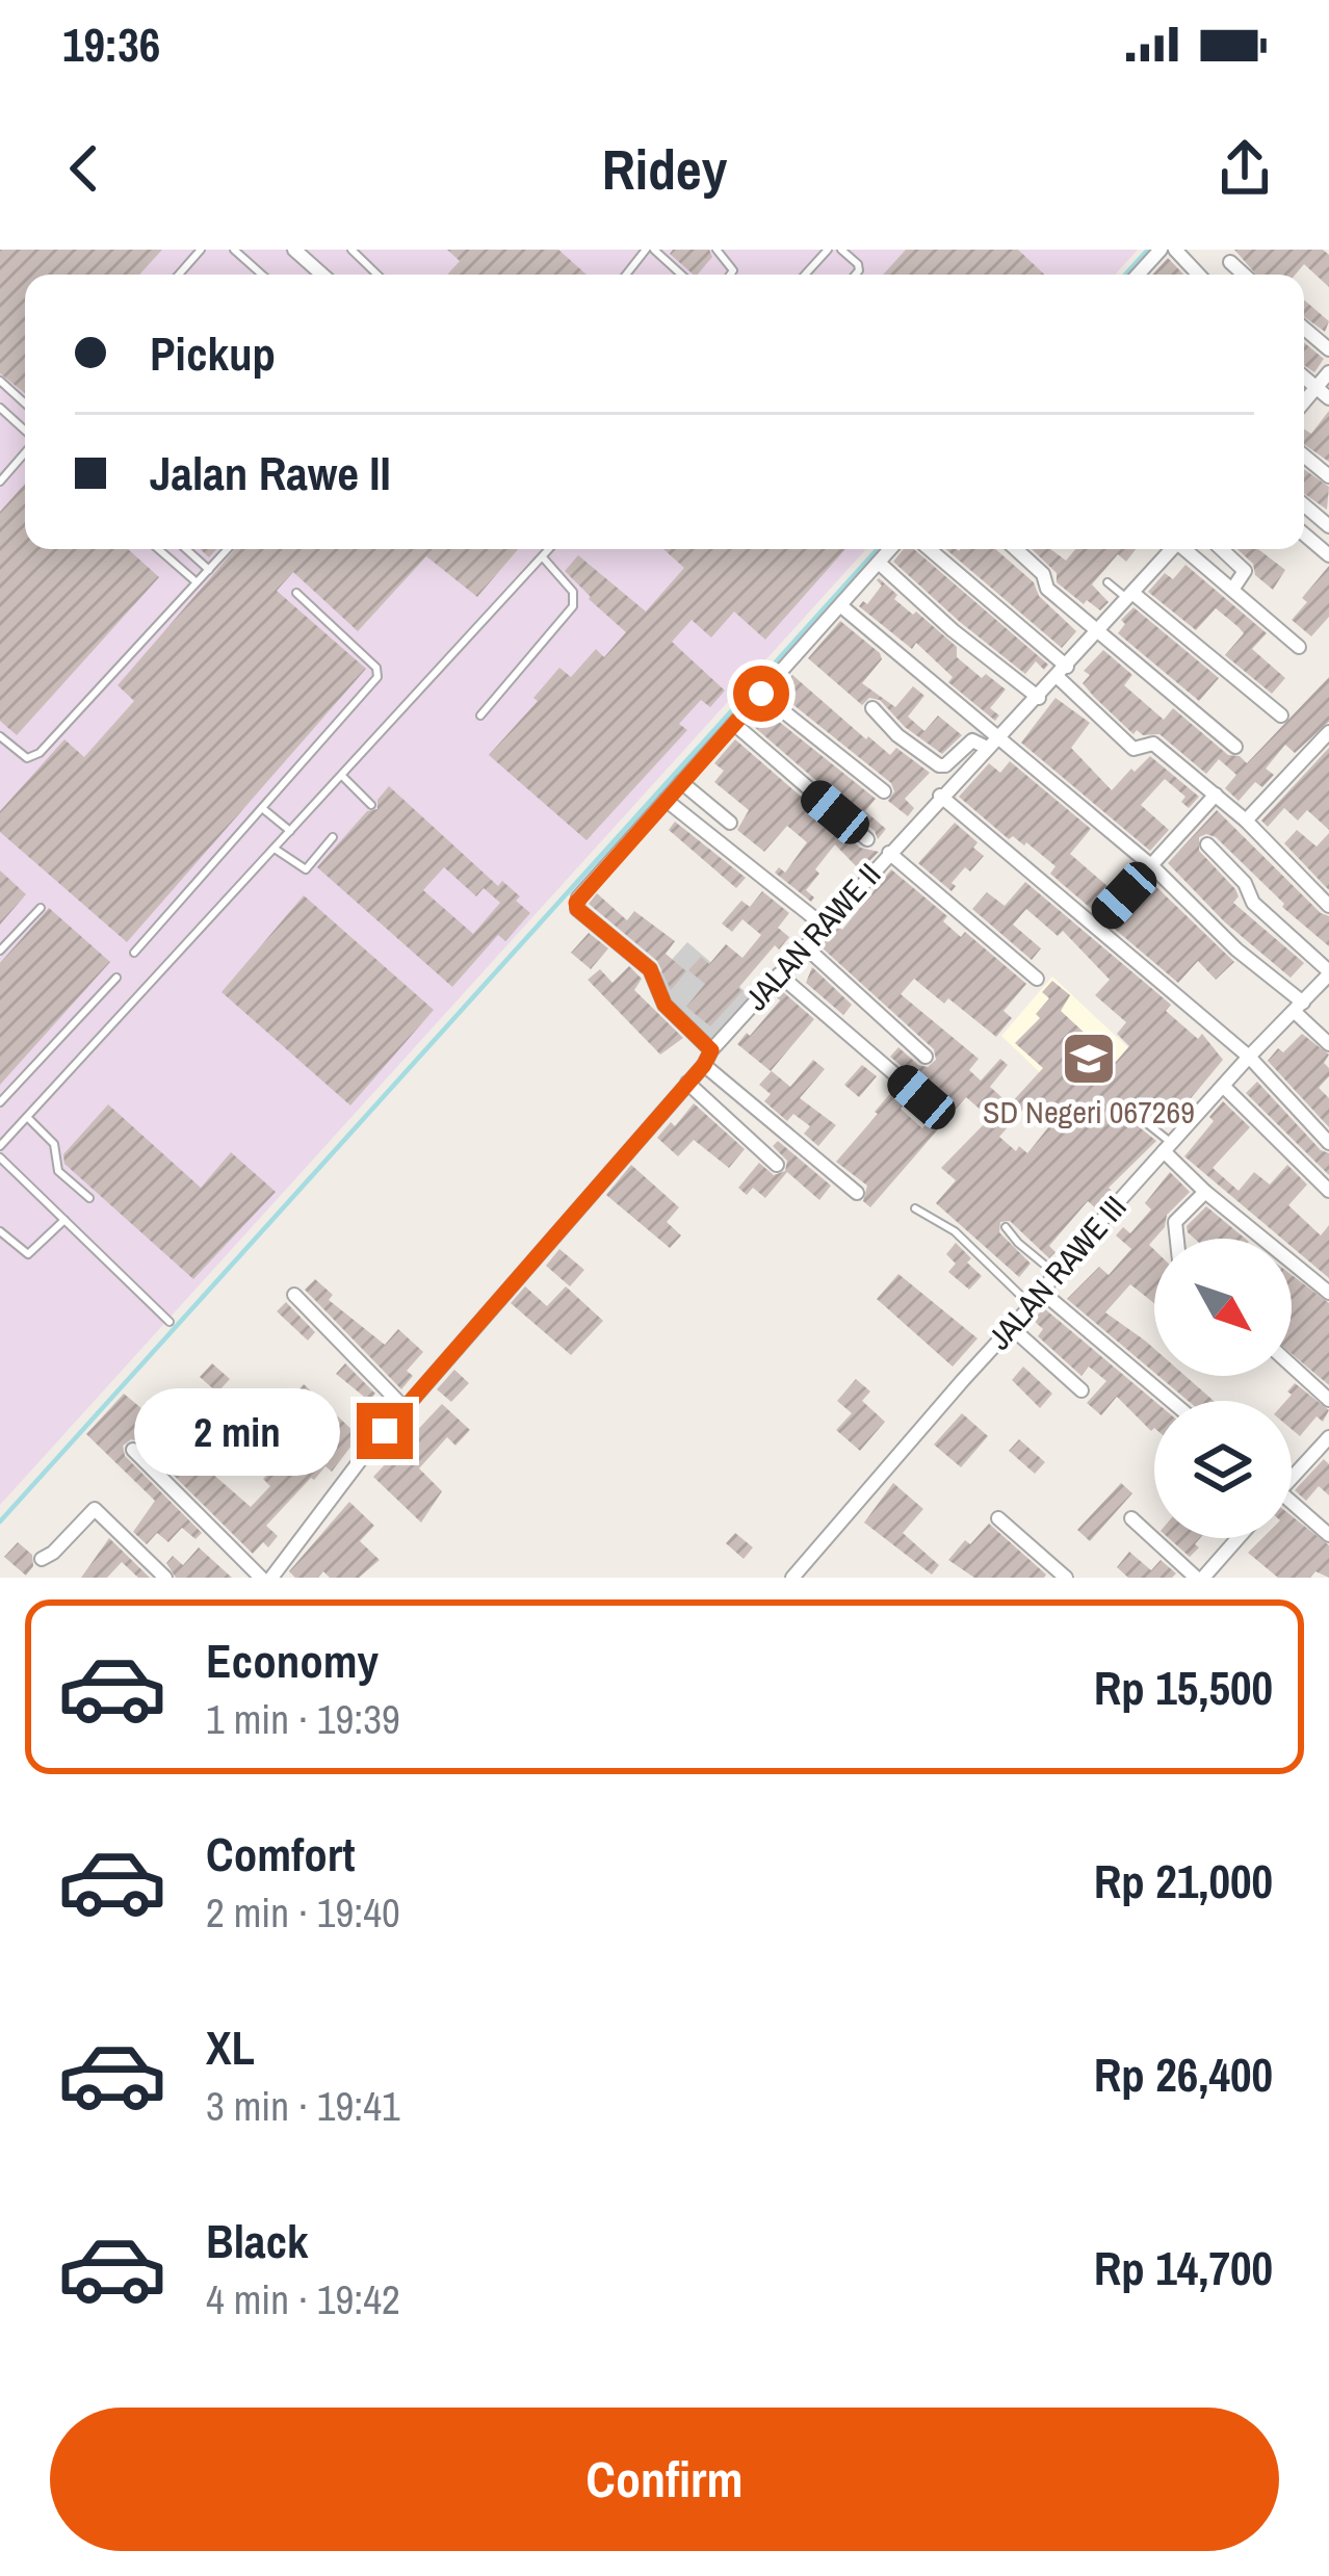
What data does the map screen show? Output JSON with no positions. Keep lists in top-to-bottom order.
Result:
{
  "streets": {
    "street": ["JALAN RAWE II", "JALAN RAWE III"]
  },
  "places": {
    "school or university": ["SD Negeri 067269"]
  },
  "north": "bottom right",
  "page": {
    "status": "19:36",
    "header": "Ridey",
    "banner": ["Pickup", "Jalan Rawe II"],
    "bubble": "2 min",
    "list": [
      {
        "name": "Economy",
        "note": "1 min · 19:39",
        "value": "Rp 15,500"
      },
      {
        "name": "Comfort",
        "note": "2 min · 19:40",
        "value": "Rp 21,000"
      },
      {
        "name": "XL",
        "note": "3 min · 19:41",
        "value": "Rp 26,400"
      },
      {
        "name": "Black",
        "note": "4 min · 19:42",
        "value": "Rp 14,700"
      }
    ],
    "buttons": "Confirm"
  }
}
